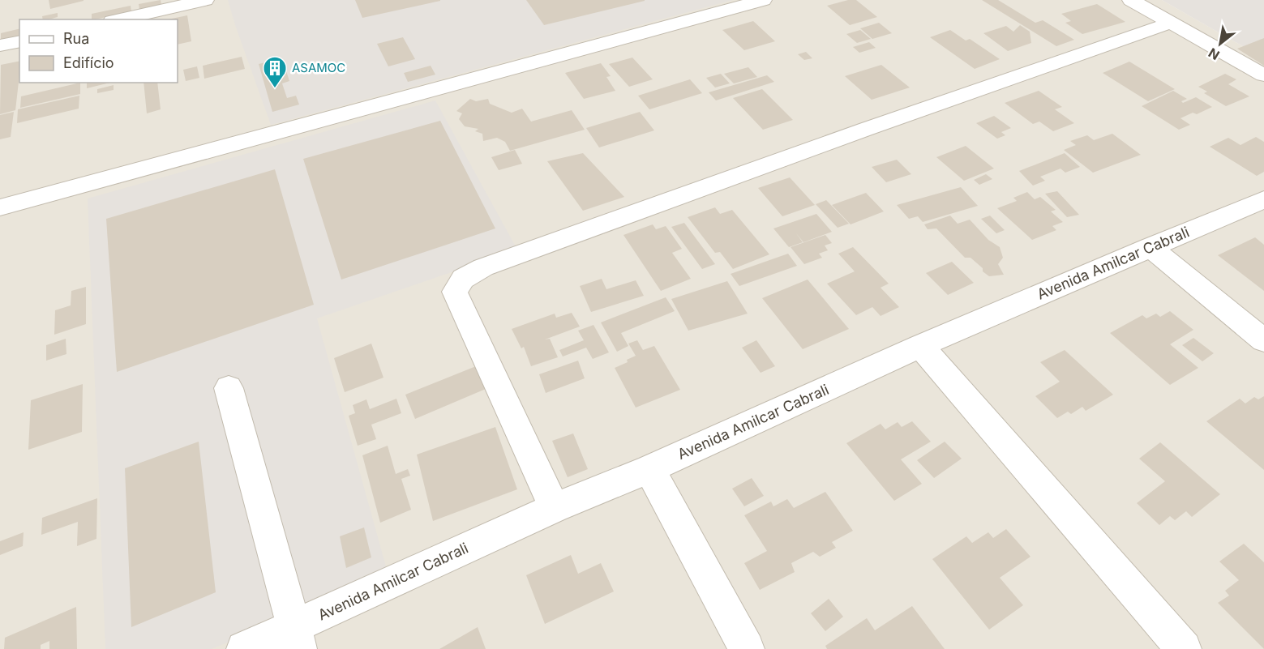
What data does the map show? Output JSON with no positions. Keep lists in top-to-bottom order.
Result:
{
  "streets": {
    "street": ["Avenida Amilcar Cabrali"]
  },
  "places": {
    "building": ["ASAMOC"]
  },
  "legend": ["Rua", "Edifício"],
  "north": "bottom left"
}
